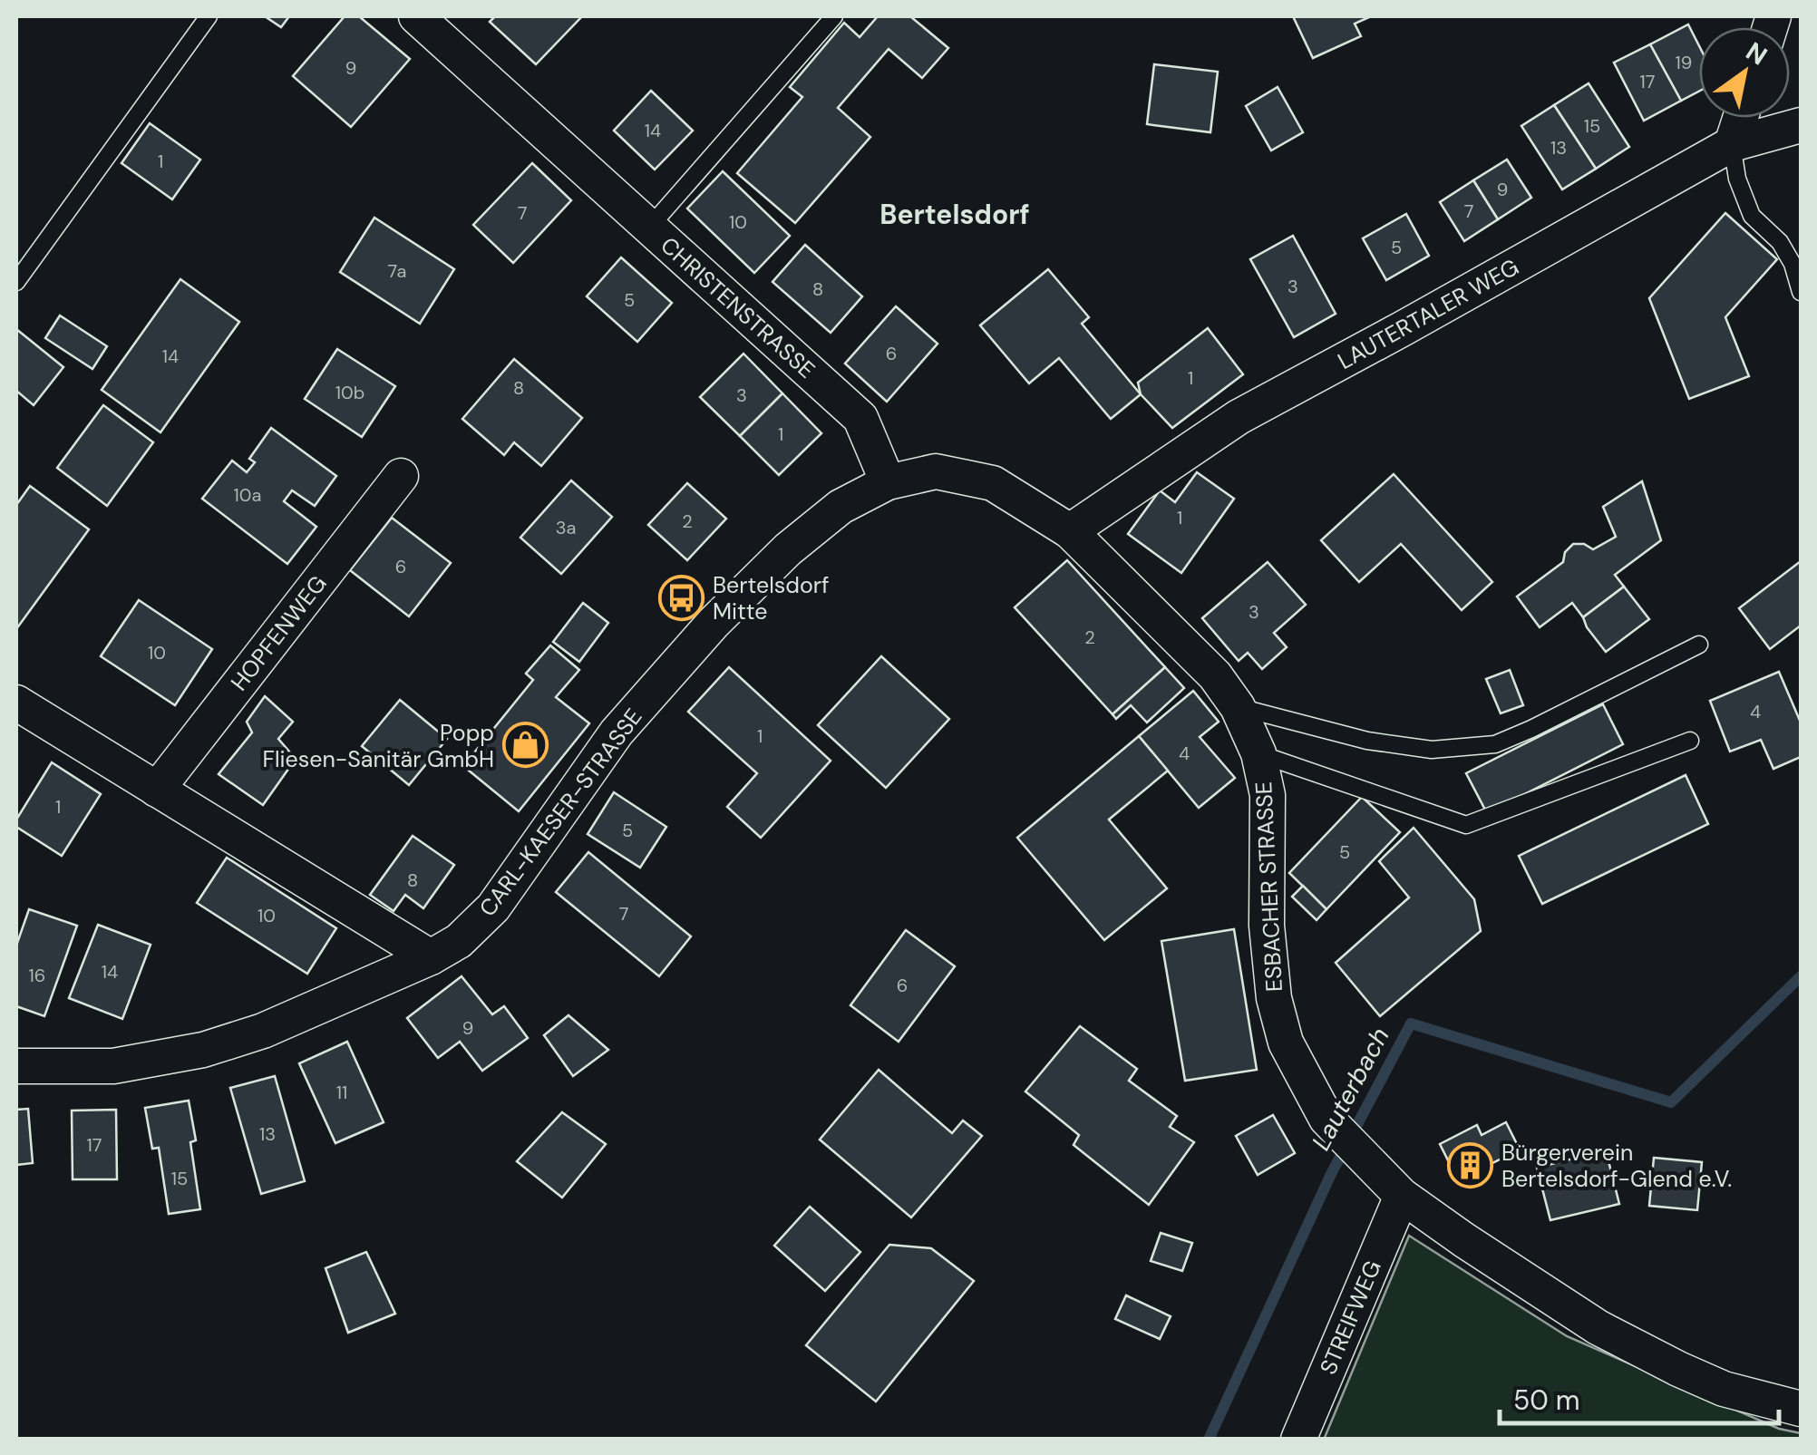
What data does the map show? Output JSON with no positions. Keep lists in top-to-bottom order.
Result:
{
  "streets": {
    "street": [
      "CHRISTENSTRASSE",
      "LAUTERTALER WEG",
      "HOPFENWEG",
      "CARL-KAESER-STRASSE",
      "ESBACHER STRASSE",
      "STREIFWEG"
    ]
  },
  "crossings": [
    ["CHRISTENSTRASSE", "CARL-KAESER-STRASSE"],
    ["LAUTERTALER WEG", "ESBACHER STRASSE"],
    ["ESBACHER STRASSE", "STREIFWEG"]
  ],
  "districts": ["Bertelsdorf"],
  "water": ["Lauterbach"],
  "places": {
    "bus stop": ["Bertelsdorf Mitte"],
    "shop": ["Popp Fliesen-Sanitär GmbH"],
    "building": ["Bürgerverein Bertelsdorf-Glend e.V."]
  },
  "house_numbers": [
    "19",
    "9",
    "17",
    "15",
    "14",
    "13",
    "1",
    "9",
    "7",
    "7",
    "10",
    "5",
    "7a",
    "3",
    "8",
    "5",
    "6",
    "14",
    "1",
    "8",
    "10b",
    "3",
    "1",
    "10a",
    "1",
    "2",
    "3a",
    "6",
    "3",
    "2",
    "10",
    "4",
    "1",
    "4",
    "1",
    "5",
    "5",
    "8",
    "7",
    "10",
    "14",
    "16",
    "6",
    "9",
    "11",
    "13",
    "17",
    "15"
  ],
  "scale_bar": "50 m",
  "north": "top right"
}
